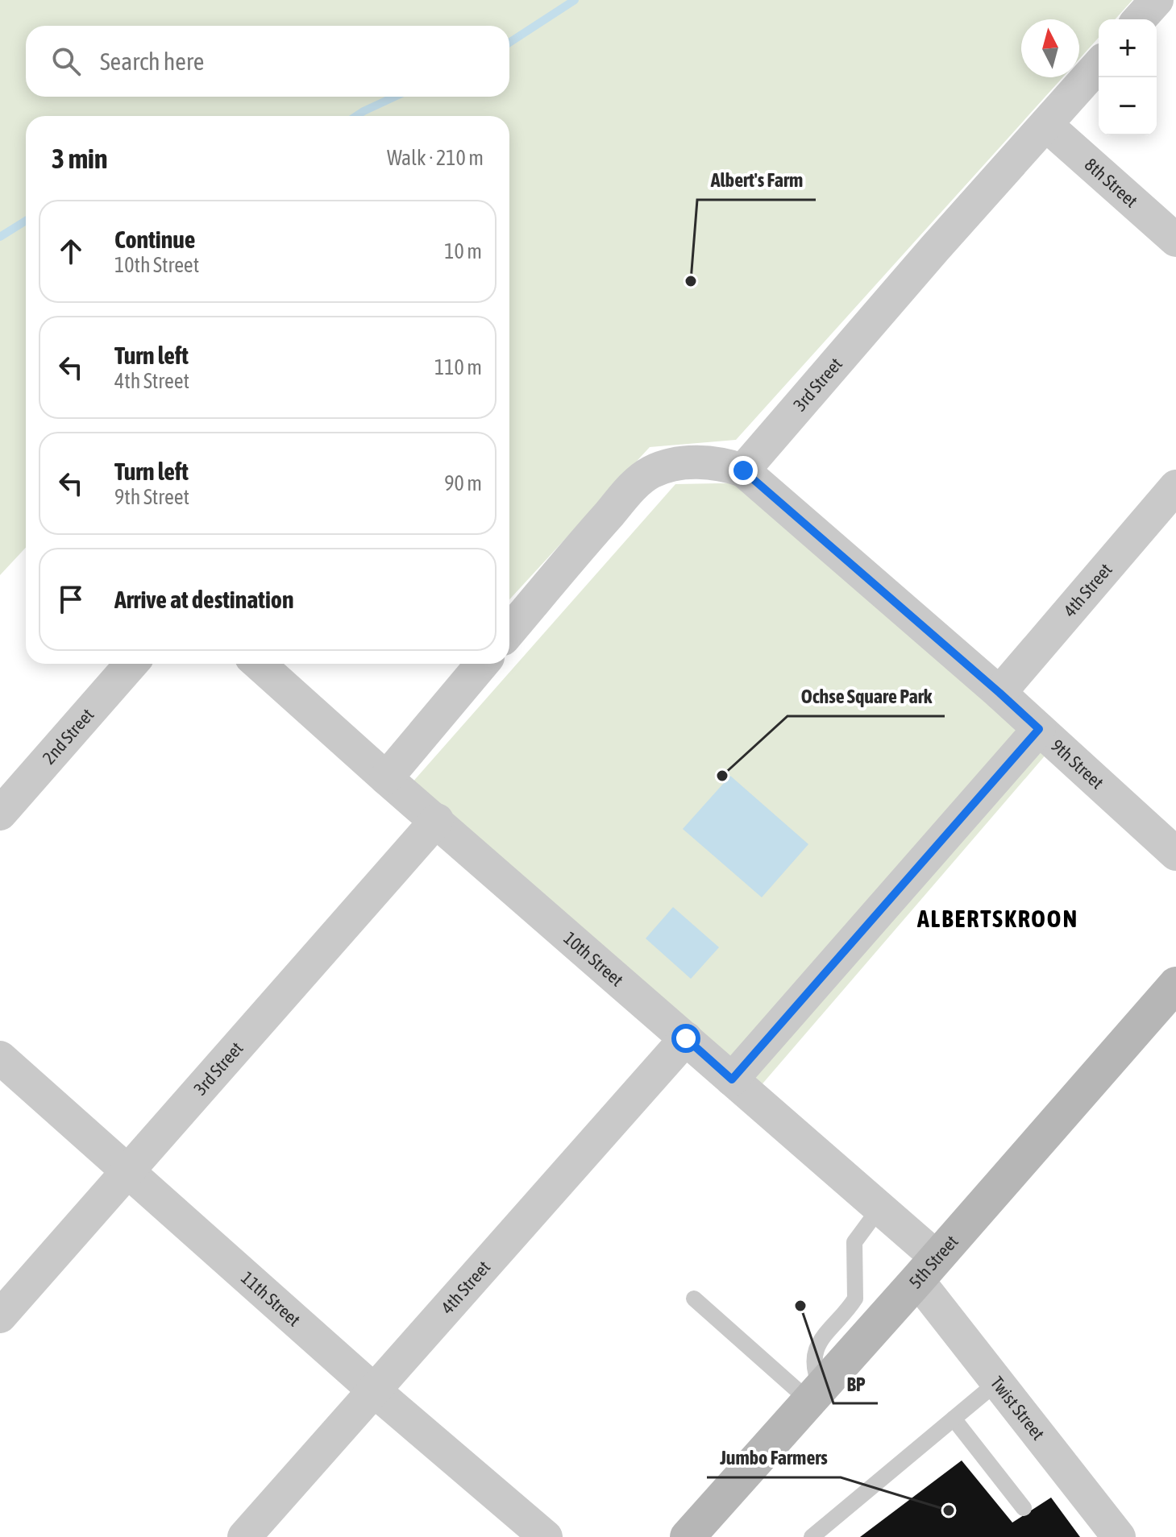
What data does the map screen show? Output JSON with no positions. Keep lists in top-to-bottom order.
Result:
{
  "streets": {
    "main road": ["5th Street"],
    "street": [
      "8th Street",
      "3rd Street",
      "4th Street",
      "2nd Street",
      "9th Street",
      "10th Street",
      "11th Street",
      "Twist Street"
    ]
  },
  "crossings": [
    ["8th Street", "3rd Street"],
    ["3rd Street", "9th Street"],
    ["3rd Street", "10th Street"],
    ["3rd Street", "11th Street"],
    ["4th Street", "9th Street"],
    ["4th Street", "10th Street"],
    ["4th Street", "11th Street"],
    ["10th Street", "5th Street"],
    ["10th Street", "Twist Street"],
    ["5th Street", "Twist Street"]
  ],
  "districts": ["ALBERTSKROON"],
  "places": [
    "Albert's Farm",
    "Ochse Square Park",
    "BP",
    "Jumbo Farmers"
  ],
  "north": "top",
  "page": {
    "map_buttons": ["+", "−"],
    "search": "Search here",
    "heading": ["3 min", "Walk · 210 m"],
    "list": [
      ["Continue", "10th Street", "10 m"],
      ["Turn left", "4th Street", "110 m"],
      ["Turn left", "9th Street", "90 m"],
      "Arrive at destination"
    ]
  }
}
